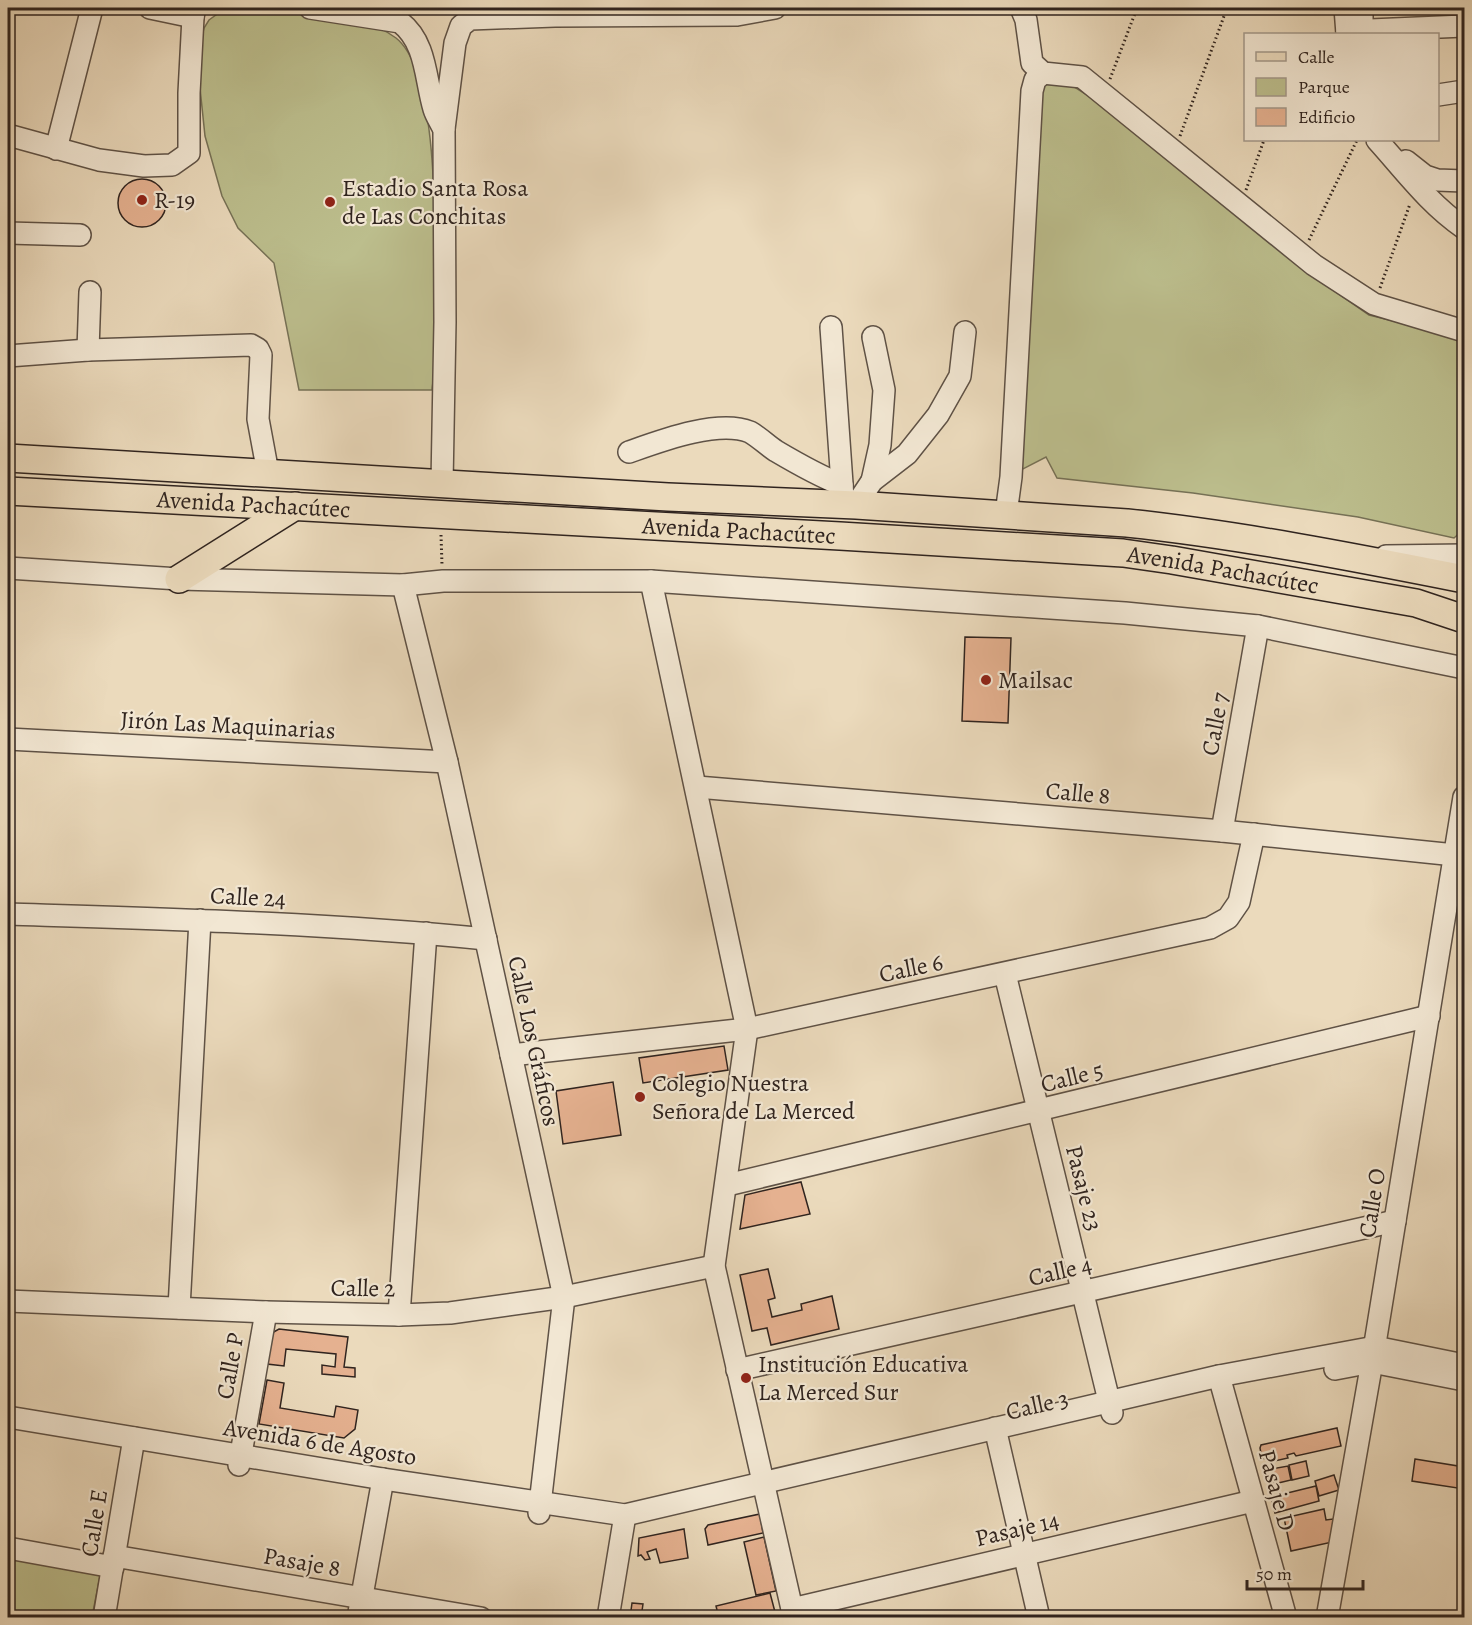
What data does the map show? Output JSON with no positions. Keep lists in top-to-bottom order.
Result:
{
  "streets": {
    "main road": ["Avenida Pachacútec"],
    "street": [
      "Calle 7",
      "Jirón Las Maquinarias",
      "Calle 8",
      "Calle 24",
      "Calle 6",
      "Calle Los Gráficos",
      "Calle 5",
      "Pasaje 23",
      "Calle O",
      "Calle 4",
      "Calle 2",
      "Calle P",
      "Calle 3",
      "Avenida 6 de Agosto",
      "Pasaje D",
      "Calle E",
      "Pasaje 14",
      "Pasaje 8"
    ]
  },
  "crossings": [
    ["Avenida Pachacútec", "Calle 7"],
    ["Avenida Pachacútec", "Calle Los Gráficos"],
    ["Calle 7", "Calle 8"],
    ["Jirón Las Maquinarias", "Calle Los Gráficos"],
    ["Calle 8", "Calle 6"],
    ["Calle 8", "Calle O"],
    ["Calle 24", "Calle Los Gráficos"],
    ["Calle 6", "Calle Los Gráficos"],
    ["Calle 6", "Pasaje 23"],
    ["Calle Los Gráficos", "Calle 2"],
    ["Calle Los Gráficos", "Avenida 6 de Agosto"],
    ["Calle 5", "Pasaje 23"],
    ["Calle 5", "Calle O"],
    ["Pasaje 23", "Calle 4"],
    ["Pasaje 23", "Calle 3"],
    ["Calle O", "Calle 4"],
    ["Calle O", "Calle 3"],
    ["Calle 2", "Calle P"],
    ["Calle P", "Avenida 6 de Agosto"],
    ["Calle 3", "Avenida 6 de Agosto"],
    ["Calle 3", "Pasaje D"],
    ["Avenida 6 de Agosto", "Calle E"],
    ["Pasaje D", "Pasaje 14"],
    ["Calle E", "Pasaje 8"]
  ],
  "places": [
    "R-19",
    "Estadio Santa Rosa de Las Conchitas",
    "Mailsac",
    "Colegio Nuestra Señora de La Merced",
    "Institución Educativa La Merced Sur"
  ],
  "legend": ["Calle", "Parque", "Edificio"],
  "scale_bar": "50 m"
}
